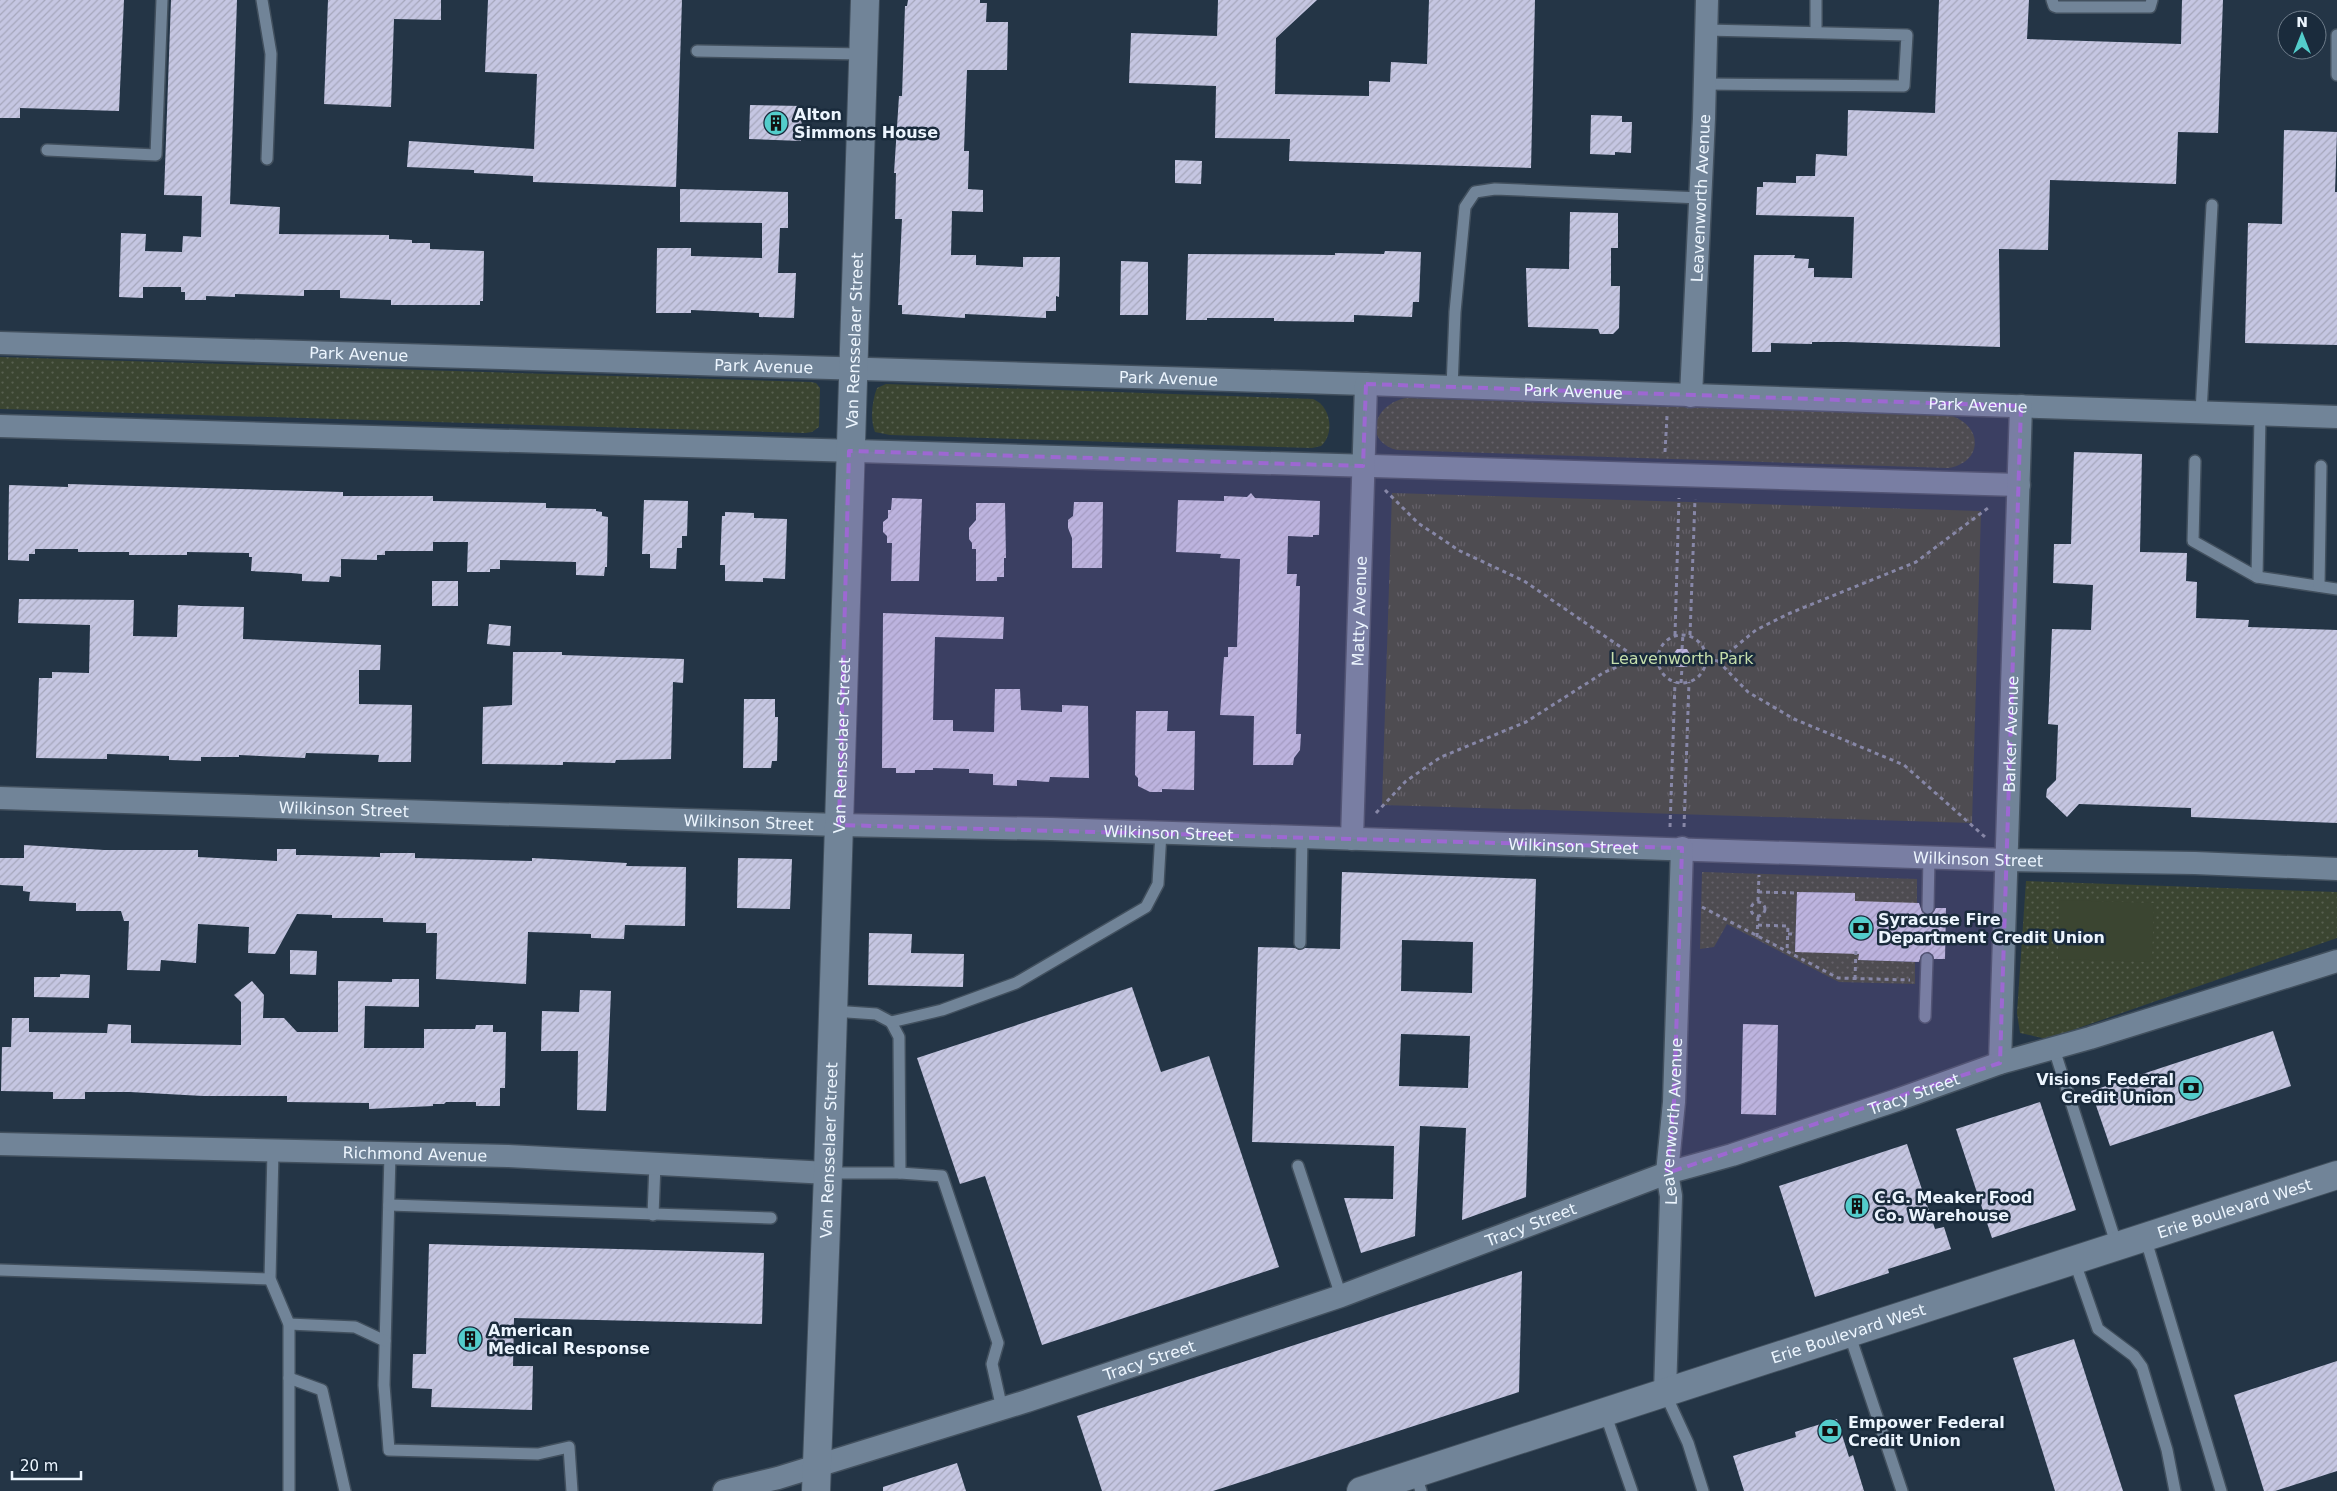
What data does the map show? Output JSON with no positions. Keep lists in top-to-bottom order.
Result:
{
  "streets": {
    "street": [
      "Leavenworth Avenue",
      "Van Rensselaer Street",
      "Park Avenue",
      "Matty Avenue",
      "Barker Avenue",
      "Wilkinson Street",
      "Tracy Street",
      "Richmond Avenue",
      "Erie Boulevard West"
    ]
  },
  "crossings": [
    ["Leavenworth Avenue", "Park Avenue"],
    ["Leavenworth Avenue", "Wilkinson Street"],
    ["Leavenworth Avenue", "Tracy Street"],
    ["Leavenworth Avenue", "Erie Boulevard West"],
    ["Van Rensselaer Street", "Park Avenue"],
    ["Van Rensselaer Street", "Wilkinson Street"],
    ["Van Rensselaer Street", "Tracy Street"],
    ["Van Rensselaer Street", "Richmond Avenue"],
    ["Park Avenue", "Matty Avenue"],
    ["Park Avenue", "Barker Avenue"],
    ["Matty Avenue", "Wilkinson Street"],
    ["Barker Avenue", "Wilkinson Street"],
    ["Barker Avenue", "Tracy Street"]
  ],
  "parks": ["Leavenworth Park"],
  "places": {
    "building": ["Alton Simmons House", "C.G. Meaker Food Co. Warehouse", "American Medical Response"],
    "bank": ["Syracuse Fire Department Credit Union", "Visions Federal Credit Union", "Empower Federal Credit Union"]
  },
  "scale_bar": "20 m",
  "north": "top"
}
